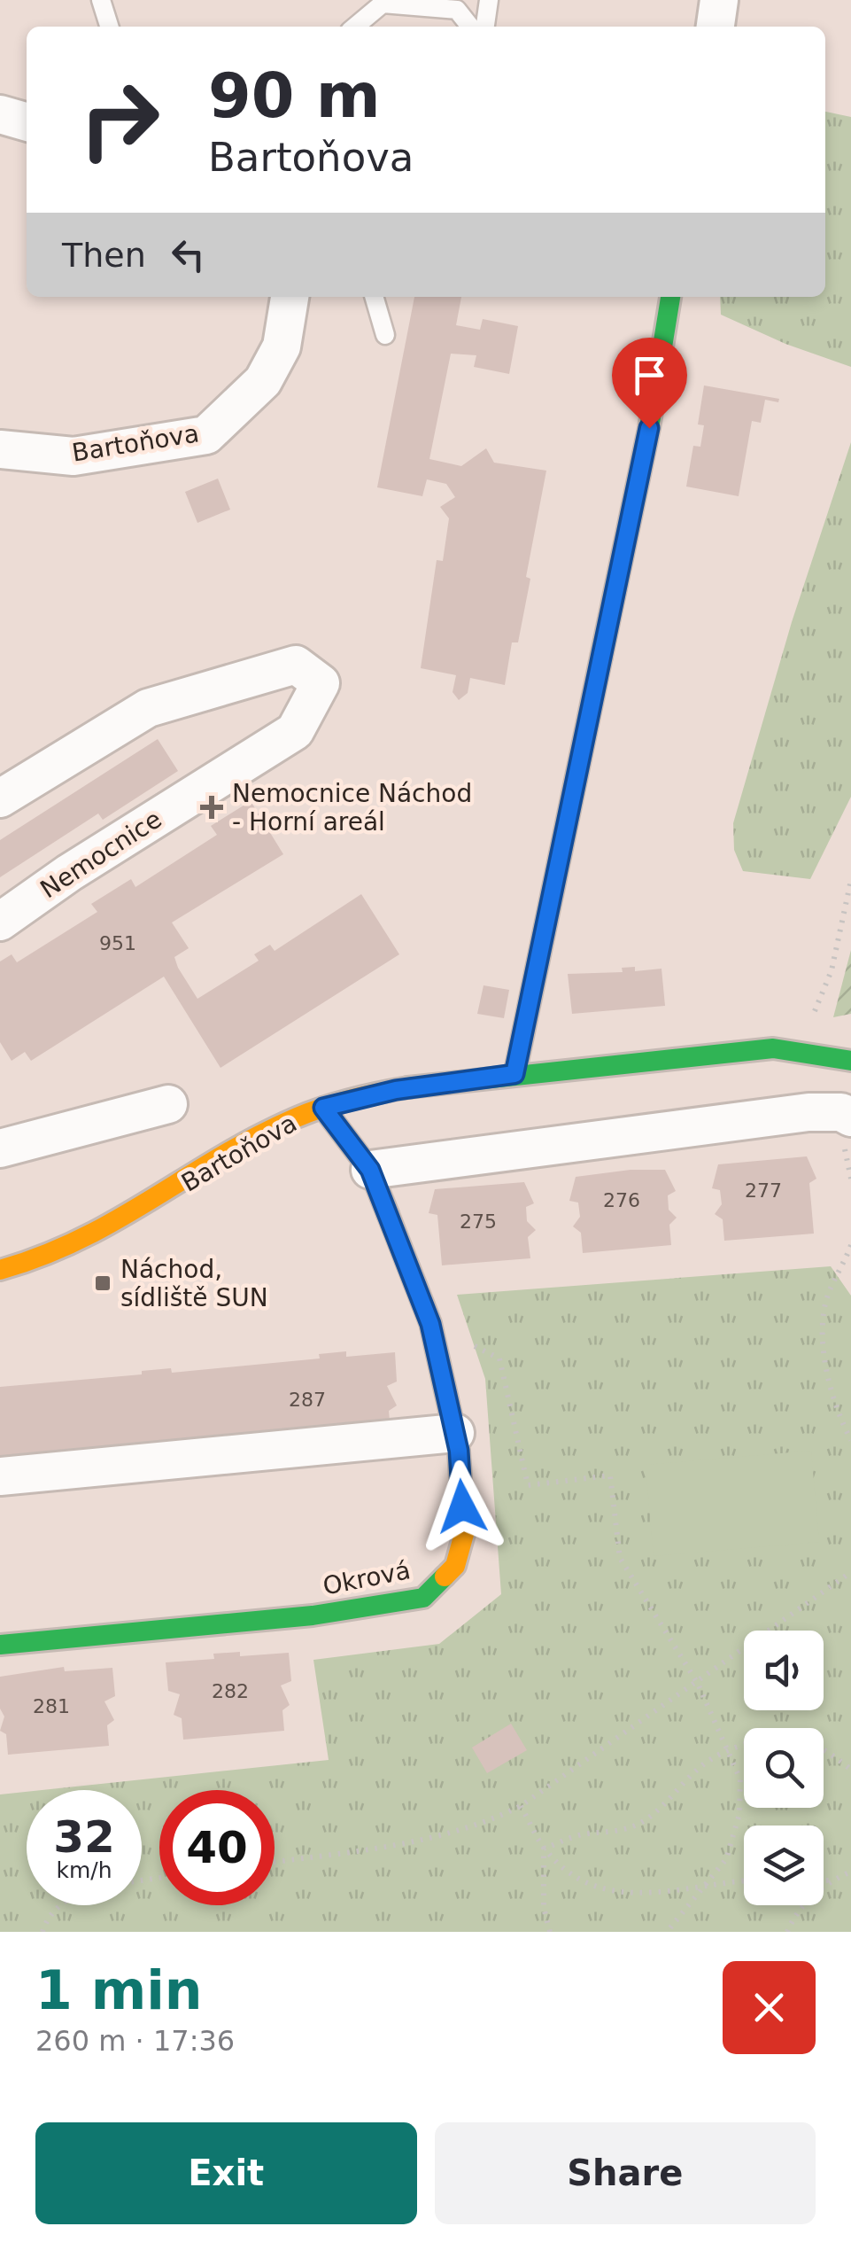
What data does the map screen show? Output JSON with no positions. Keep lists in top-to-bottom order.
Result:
{
  "streets": {
    "street": ["Bartoňova", "Nemocnice", "Okrová"]
  },
  "crossings": [
    ["Bartoňova", "Okrová"]
  ],
  "places": {
    "health": ["Nemocnice Náchod - Horní areál"],
    "transit": ["Náchod, sídliště SUN"]
  },
  "house_numbers": [
    "951",
    "277",
    "276",
    "275",
    "287",
    "282",
    "281"
  ],
  "page": {
    "turn": ["90 m", "Bartoňova"],
    "then": "Then",
    "speed": "32 km/h",
    "limit": "40",
    "heading": ["1 min", "260 m · 17:36"],
    "buttons": ["Exit", "Share"]
  }
}
